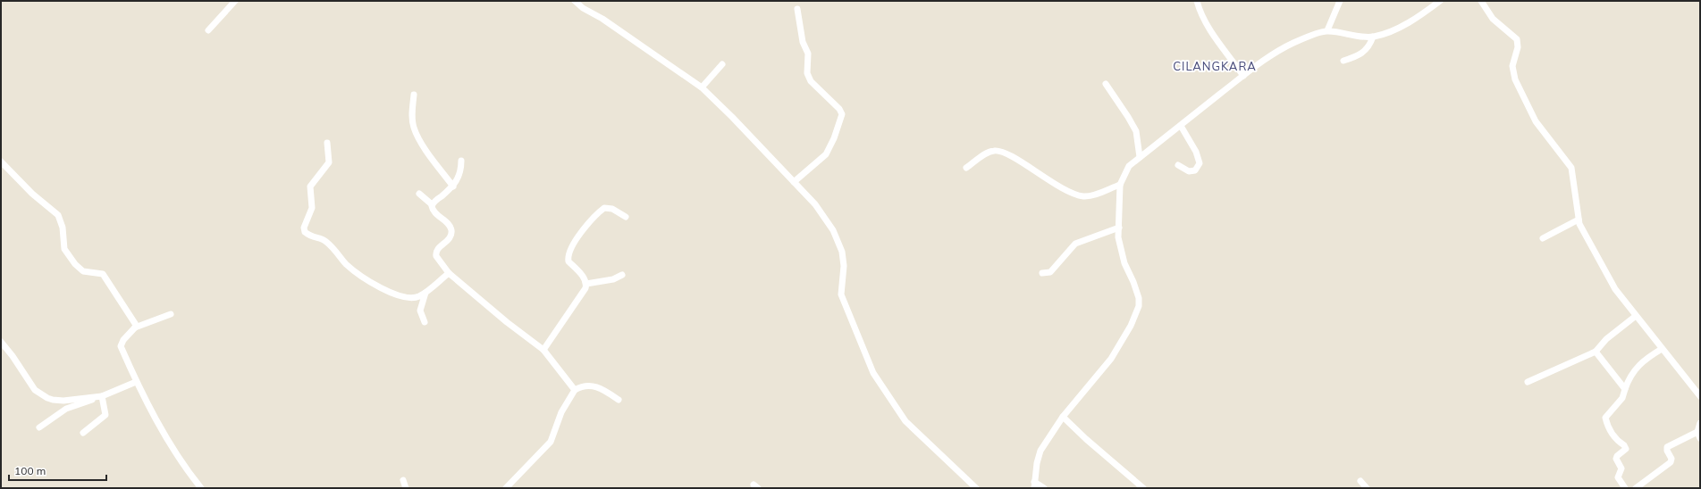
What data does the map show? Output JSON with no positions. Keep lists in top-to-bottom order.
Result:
{
  "districts": ["CILANGKARA"],
  "scale_bar": "100 m"
}
